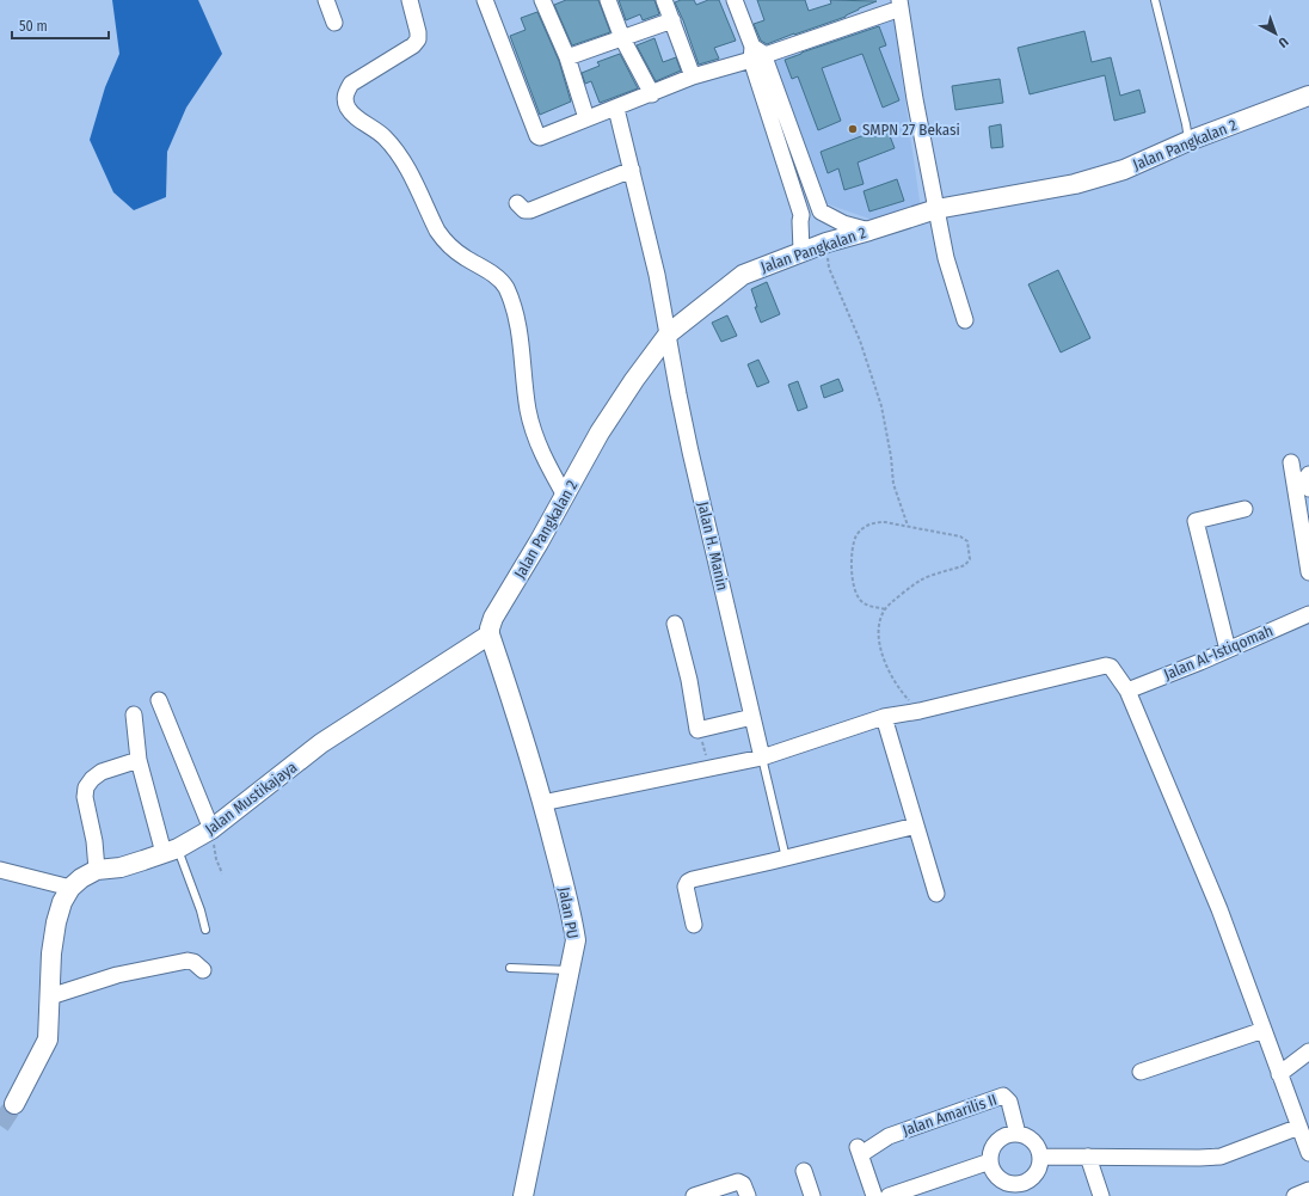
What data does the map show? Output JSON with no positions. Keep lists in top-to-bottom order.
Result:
{
  "streets": {
    "street": [
      "Jalan Pangkalan 2",
      "Jalan H. Manin",
      "Jalan Al-Istiqomah",
      "Jalan Mustikajaya",
      "Jalan PU",
      "Jalan Amarilis II"
    ]
  },
  "crossings": [
    ["Jalan Pangkalan 2", "Jalan H. Manin"],
    ["Jalan Pangkalan 2", "Jalan Mustikajaya"],
    ["Jalan Pangkalan 2", "Jalan PU"],
    ["Jalan Mustikajaya", "Jalan PU"]
  ],
  "places": ["SMPN 27 Bekasi"],
  "scale_bar": "50 m",
  "north": "bottom right"
}
